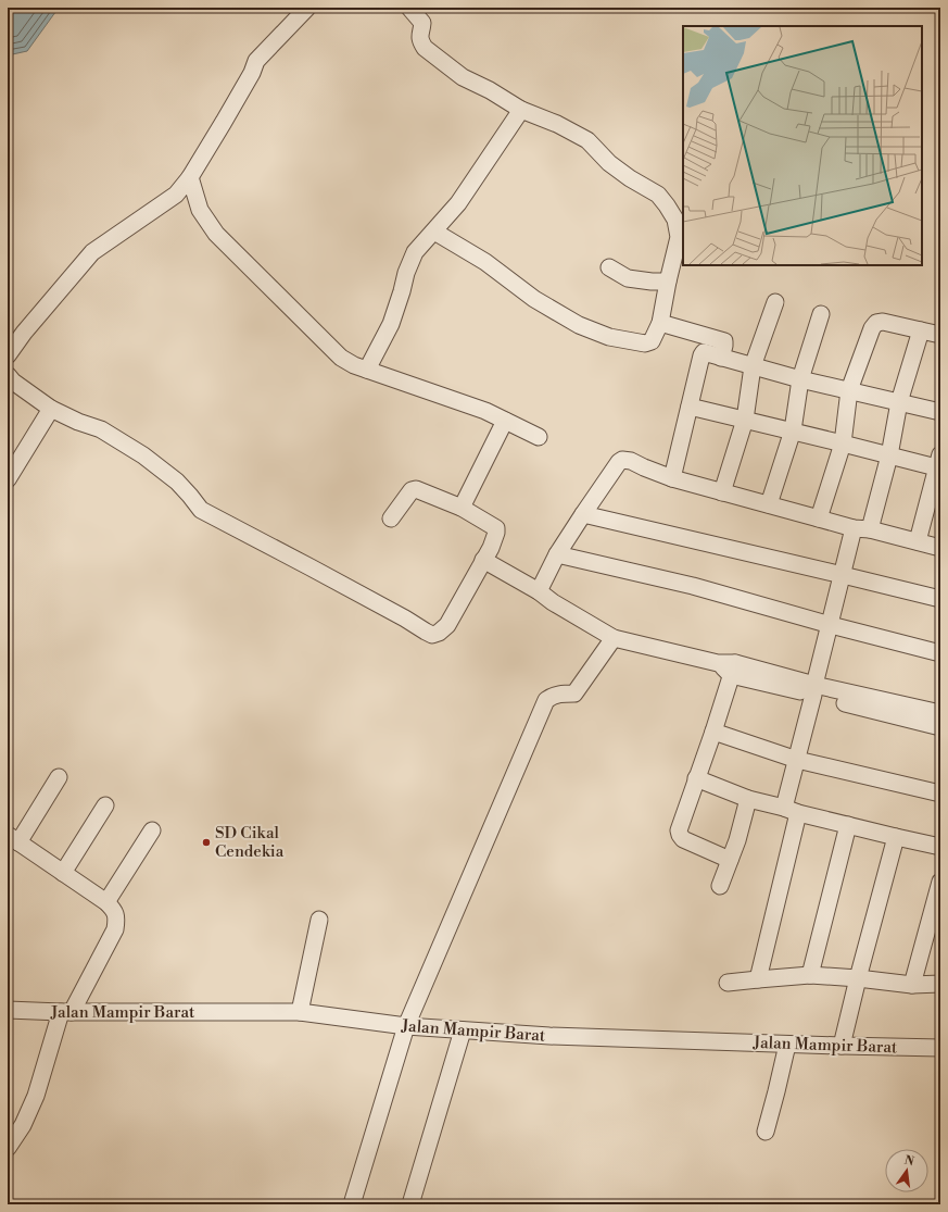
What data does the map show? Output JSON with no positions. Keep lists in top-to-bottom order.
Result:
{
  "streets": {
    "street": ["Jalan Mampir Barat"]
  },
  "places": ["SD Cikal Cendekia"],
  "north": "top"
}
